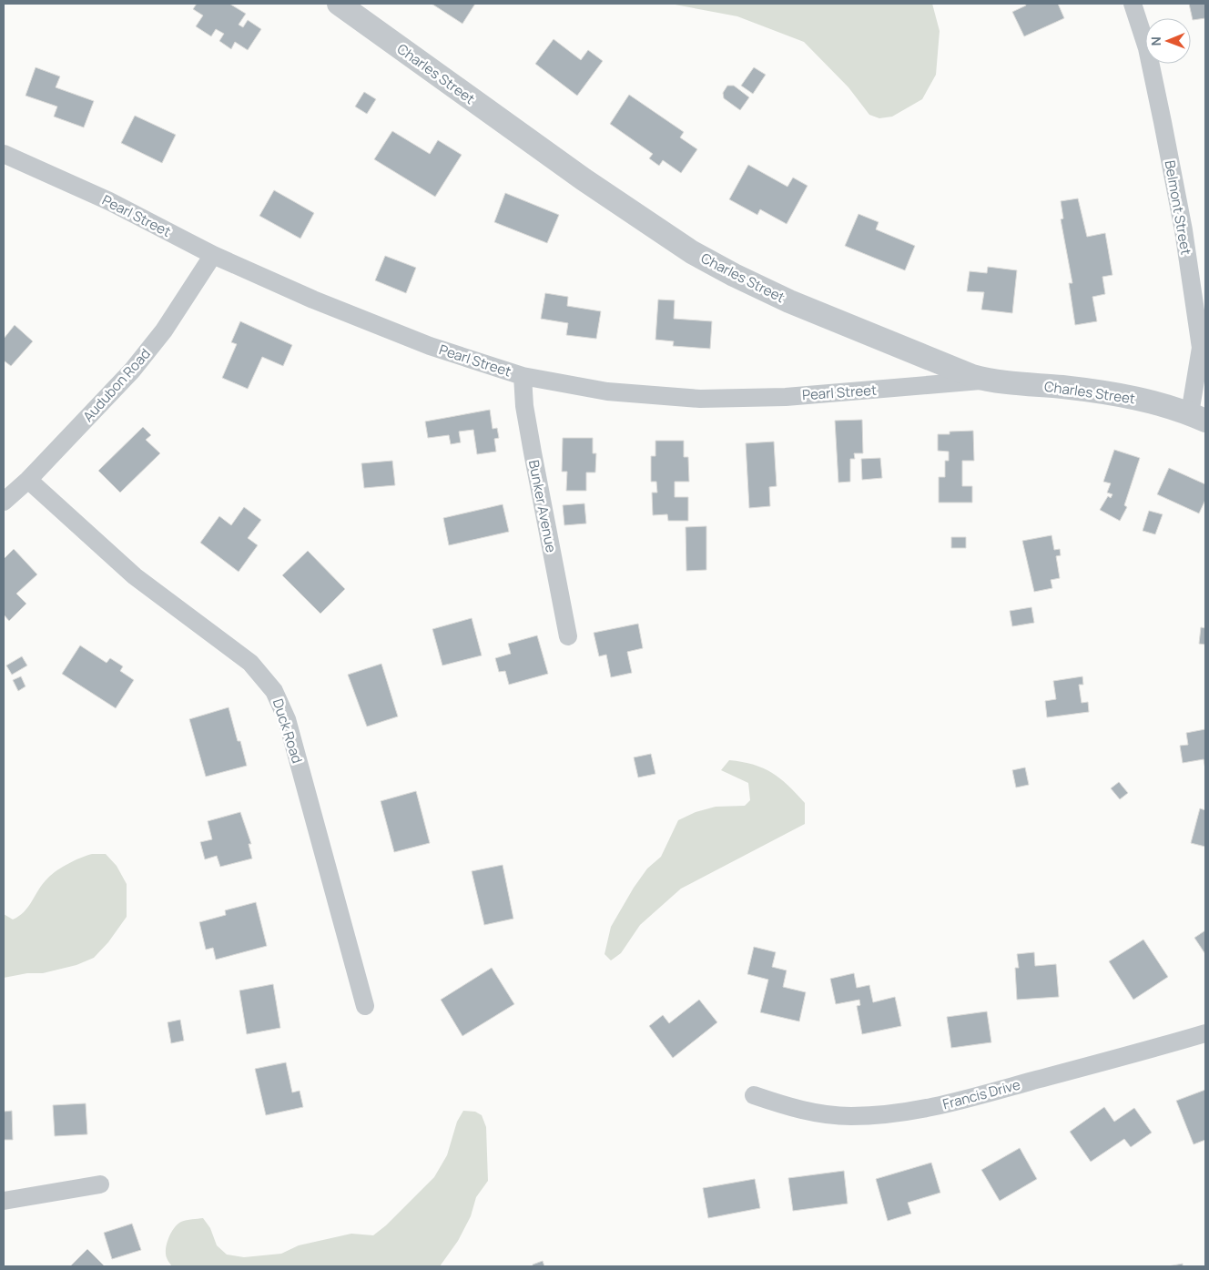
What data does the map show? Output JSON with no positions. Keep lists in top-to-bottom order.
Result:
{
  "streets": {
    "street": [
      "Charles Street",
      "Belmont Street",
      "Pearl Street",
      "Audubon Road",
      "Bunker Avenue",
      "Duck Road",
      "Francis Drive"
    ]
  },
  "crossings": [
    ["Charles Street", "Belmont Street"],
    ["Charles Street", "Pearl Street"],
    ["Pearl Street", "Audubon Road"],
    ["Pearl Street", "Bunker Avenue"],
    ["Audubon Road", "Duck Road"]
  ],
  "north": "left"
}
